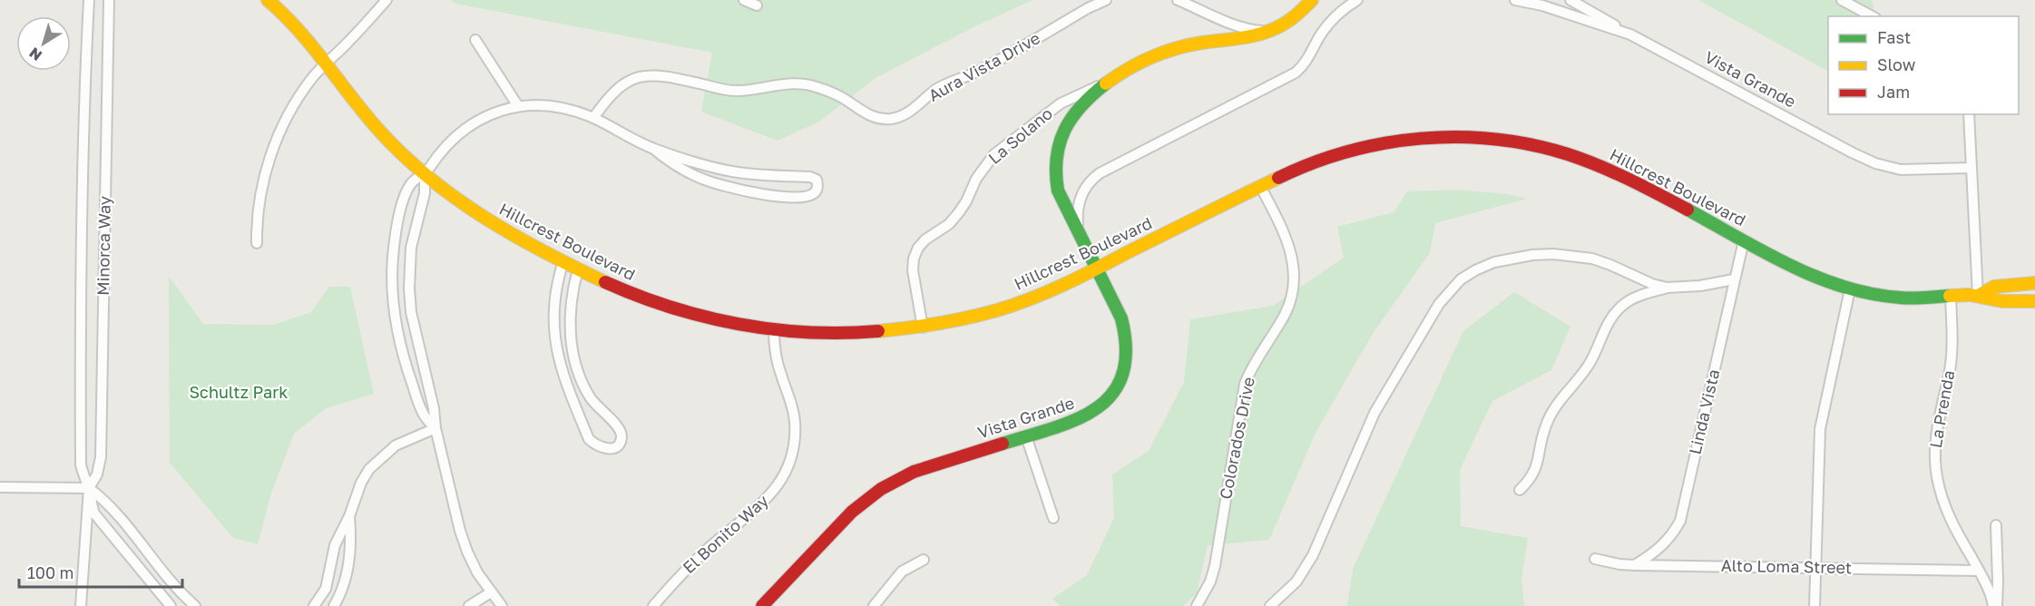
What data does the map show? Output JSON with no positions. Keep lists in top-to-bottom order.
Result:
{
  "streets": {
    "street": [
      "Aura Vista Drive",
      "Vista Grande",
      "La Solano",
      "Hillcrest Boulevard",
      "Minorca Way",
      "La Prenda",
      "Linda Vista",
      "Colorados Drive",
      "El Bonito Way",
      "Alto Loma Street"
    ]
  },
  "crossings": [
    ["Vista Grande", "Hillcrest Boulevard"],
    ["La Solano", "Hillcrest Boulevard"],
    ["Hillcrest Boulevard", "La Prenda"],
    ["Hillcrest Boulevard", "Linda Vista"],
    ["Hillcrest Boulevard", "Colorados Drive"],
    ["Hillcrest Boulevard", "El Bonito Way"],
    ["La Prenda", "Alto Loma Street"],
    ["Linda Vista", "Alto Loma Street"]
  ],
  "parks": ["Schultz Park"],
  "legend": ["Fast", "Slow", "Jam"],
  "scale_bar": "100 m",
  "north": "bottom left"
}
